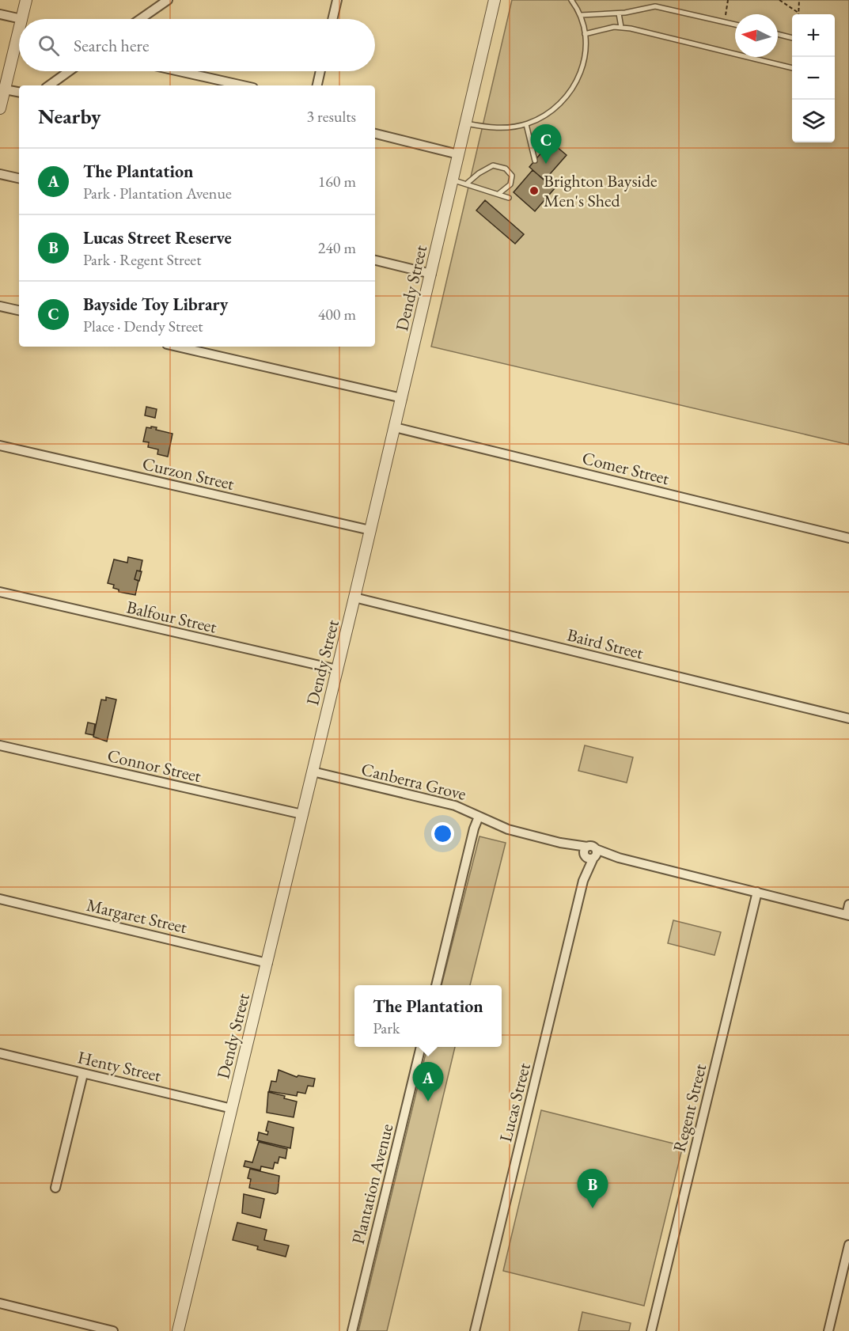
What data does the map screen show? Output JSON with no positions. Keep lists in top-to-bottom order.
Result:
{
  "streets": {
    "street": [
      "Dendy Street",
      "Comer Street",
      "Curzon Street",
      "Balfour Street",
      "Baird Street",
      "Connor Street",
      "Canberra Grove",
      "Margaret Street",
      "Henty Street",
      "Lucas Street",
      "Regent Street",
      "Plantation Avenue"
    ]
  },
  "crossings": [
    ["Dendy Street", "Comer Street"],
    ["Dendy Street", "Curzon Street"],
    ["Dendy Street", "Balfour Street"],
    ["Dendy Street", "Baird Street"],
    ["Dendy Street", "Connor Street"],
    ["Dendy Street", "Canberra Grove"],
    ["Dendy Street", "Margaret Street"],
    ["Dendy Street", "Henty Street"],
    ["Canberra Grove", "Lucas Street"],
    ["Canberra Grove", "Regent Street"]
  ],
  "places": ["Brighton Bayside Men's Shed"],
  "north": "left",
  "page": {
    "map_buttons": ["+", "−"],
    "search": "Search here",
    "heading": ["Nearby", "3 results"],
    "pins": ["C", "A", "B"],
    "list": [
      {
        "mark": "A",
        "name": "The Plantation",
        "note": "Park · Plantation Avenue",
        "value": "160 m"
      },
      {
        "mark": "B",
        "name": "Lucas Street Reserve",
        "note": "Park · Regent Street",
        "value": "240 m"
      },
      {
        "mark": "C",
        "name": "Bayside Toy Library",
        "note": "Place · Dendy Street",
        "value": "400 m"
      }
    ],
    "popup": ["The Plantation", "Park"]
  }
}
